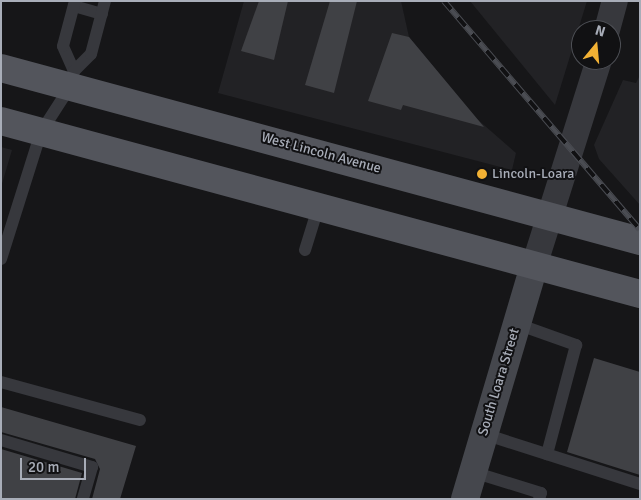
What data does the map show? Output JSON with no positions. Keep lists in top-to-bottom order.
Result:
{
  "streets": {
    "main road": ["West Lincoln Avenue"],
    "street": ["South Loara Street"]
  },
  "places": ["Lincoln-Loara"],
  "scale_bar": "20 m",
  "north": "top"
}
